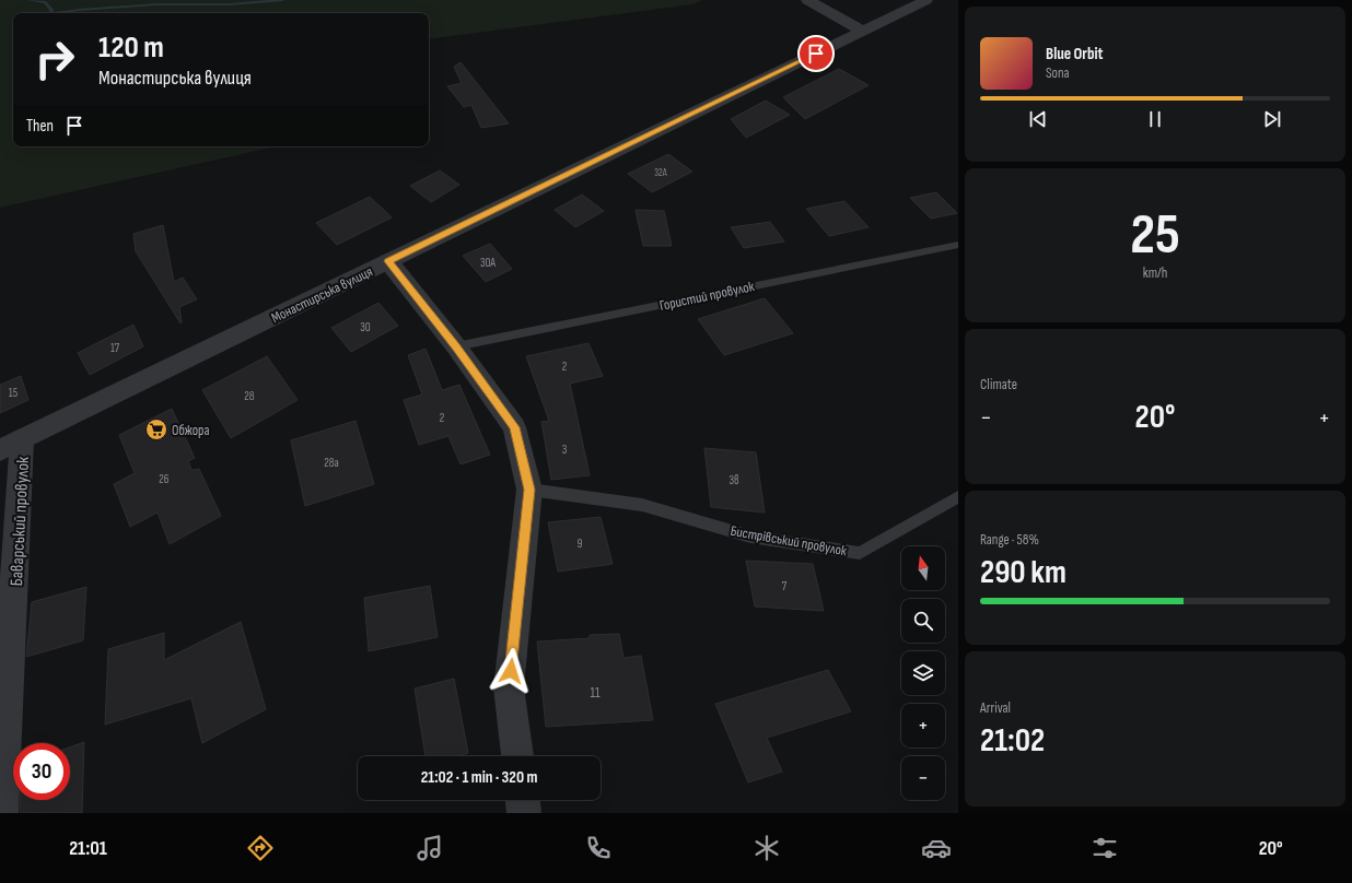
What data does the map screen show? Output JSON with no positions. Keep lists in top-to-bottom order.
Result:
{
  "streets": {
    "street": ["Монастирська вулиця", "Баварський провулок"],
    "lane": ["Гористий провулок", "Бистрівський провулок"]
  },
  "crossings": [
    ["Монастирська вулиця", "Баварський провулок"]
  ],
  "places": {
    "supermarket": ["Обжора"]
  },
  "house_numbers": [
    "32А",
    "30А",
    "30",
    "17",
    "2",
    "15",
    "28",
    "2",
    "3",
    "28а",
    "26",
    "3в",
    "9",
    "7",
    "11"
  ],
  "north": "top",
  "page": {
    "turn": ["120 m", "Монастирська вулиця"],
    "song": ["Blue Orbit", "Sona"],
    "then": "Then",
    "tile": [
      ["25", "km/h"],
      "Climate",
      ["Range · 58%", "290 km"],
      ["Arrival", "21:02"]
    ],
    "heat": ["−", "20°", "+"],
    "map_buttons": ["+", "−"],
    "limit": "30",
    "trip": "21:02 · 1 min · 320 m",
    "tabs": ["21:01", "20°"]
  }
}
